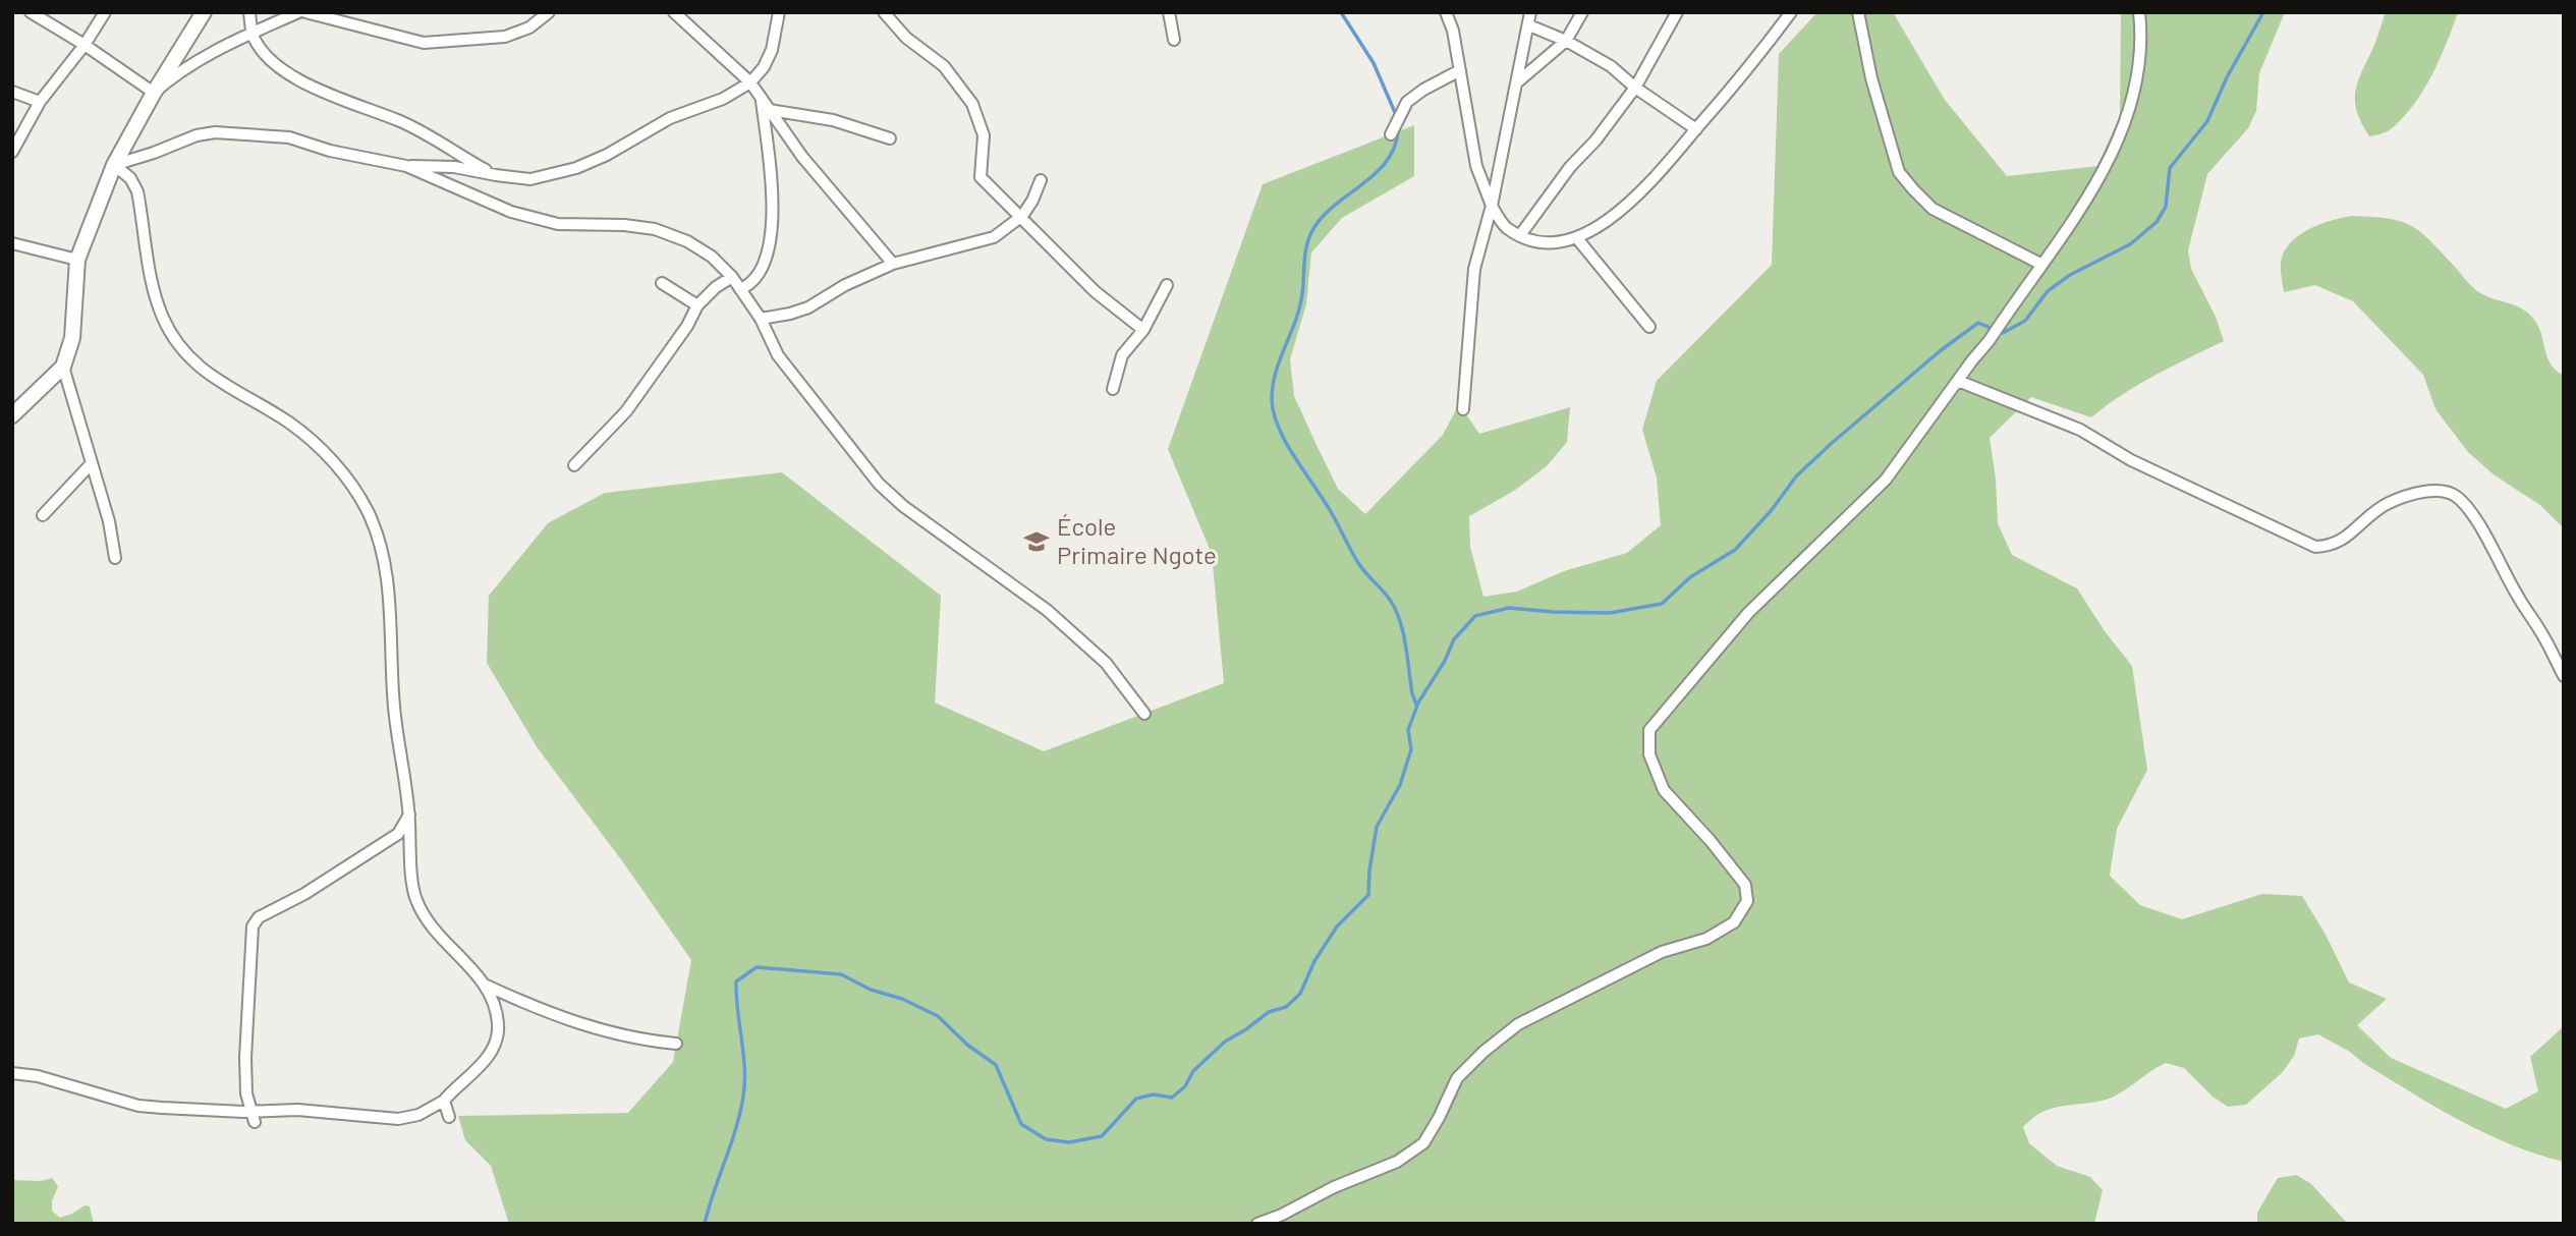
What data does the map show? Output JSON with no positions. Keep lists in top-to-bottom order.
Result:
{
  "places": {
    "school or university": ["École Primaire Ngote"]
  }
}
